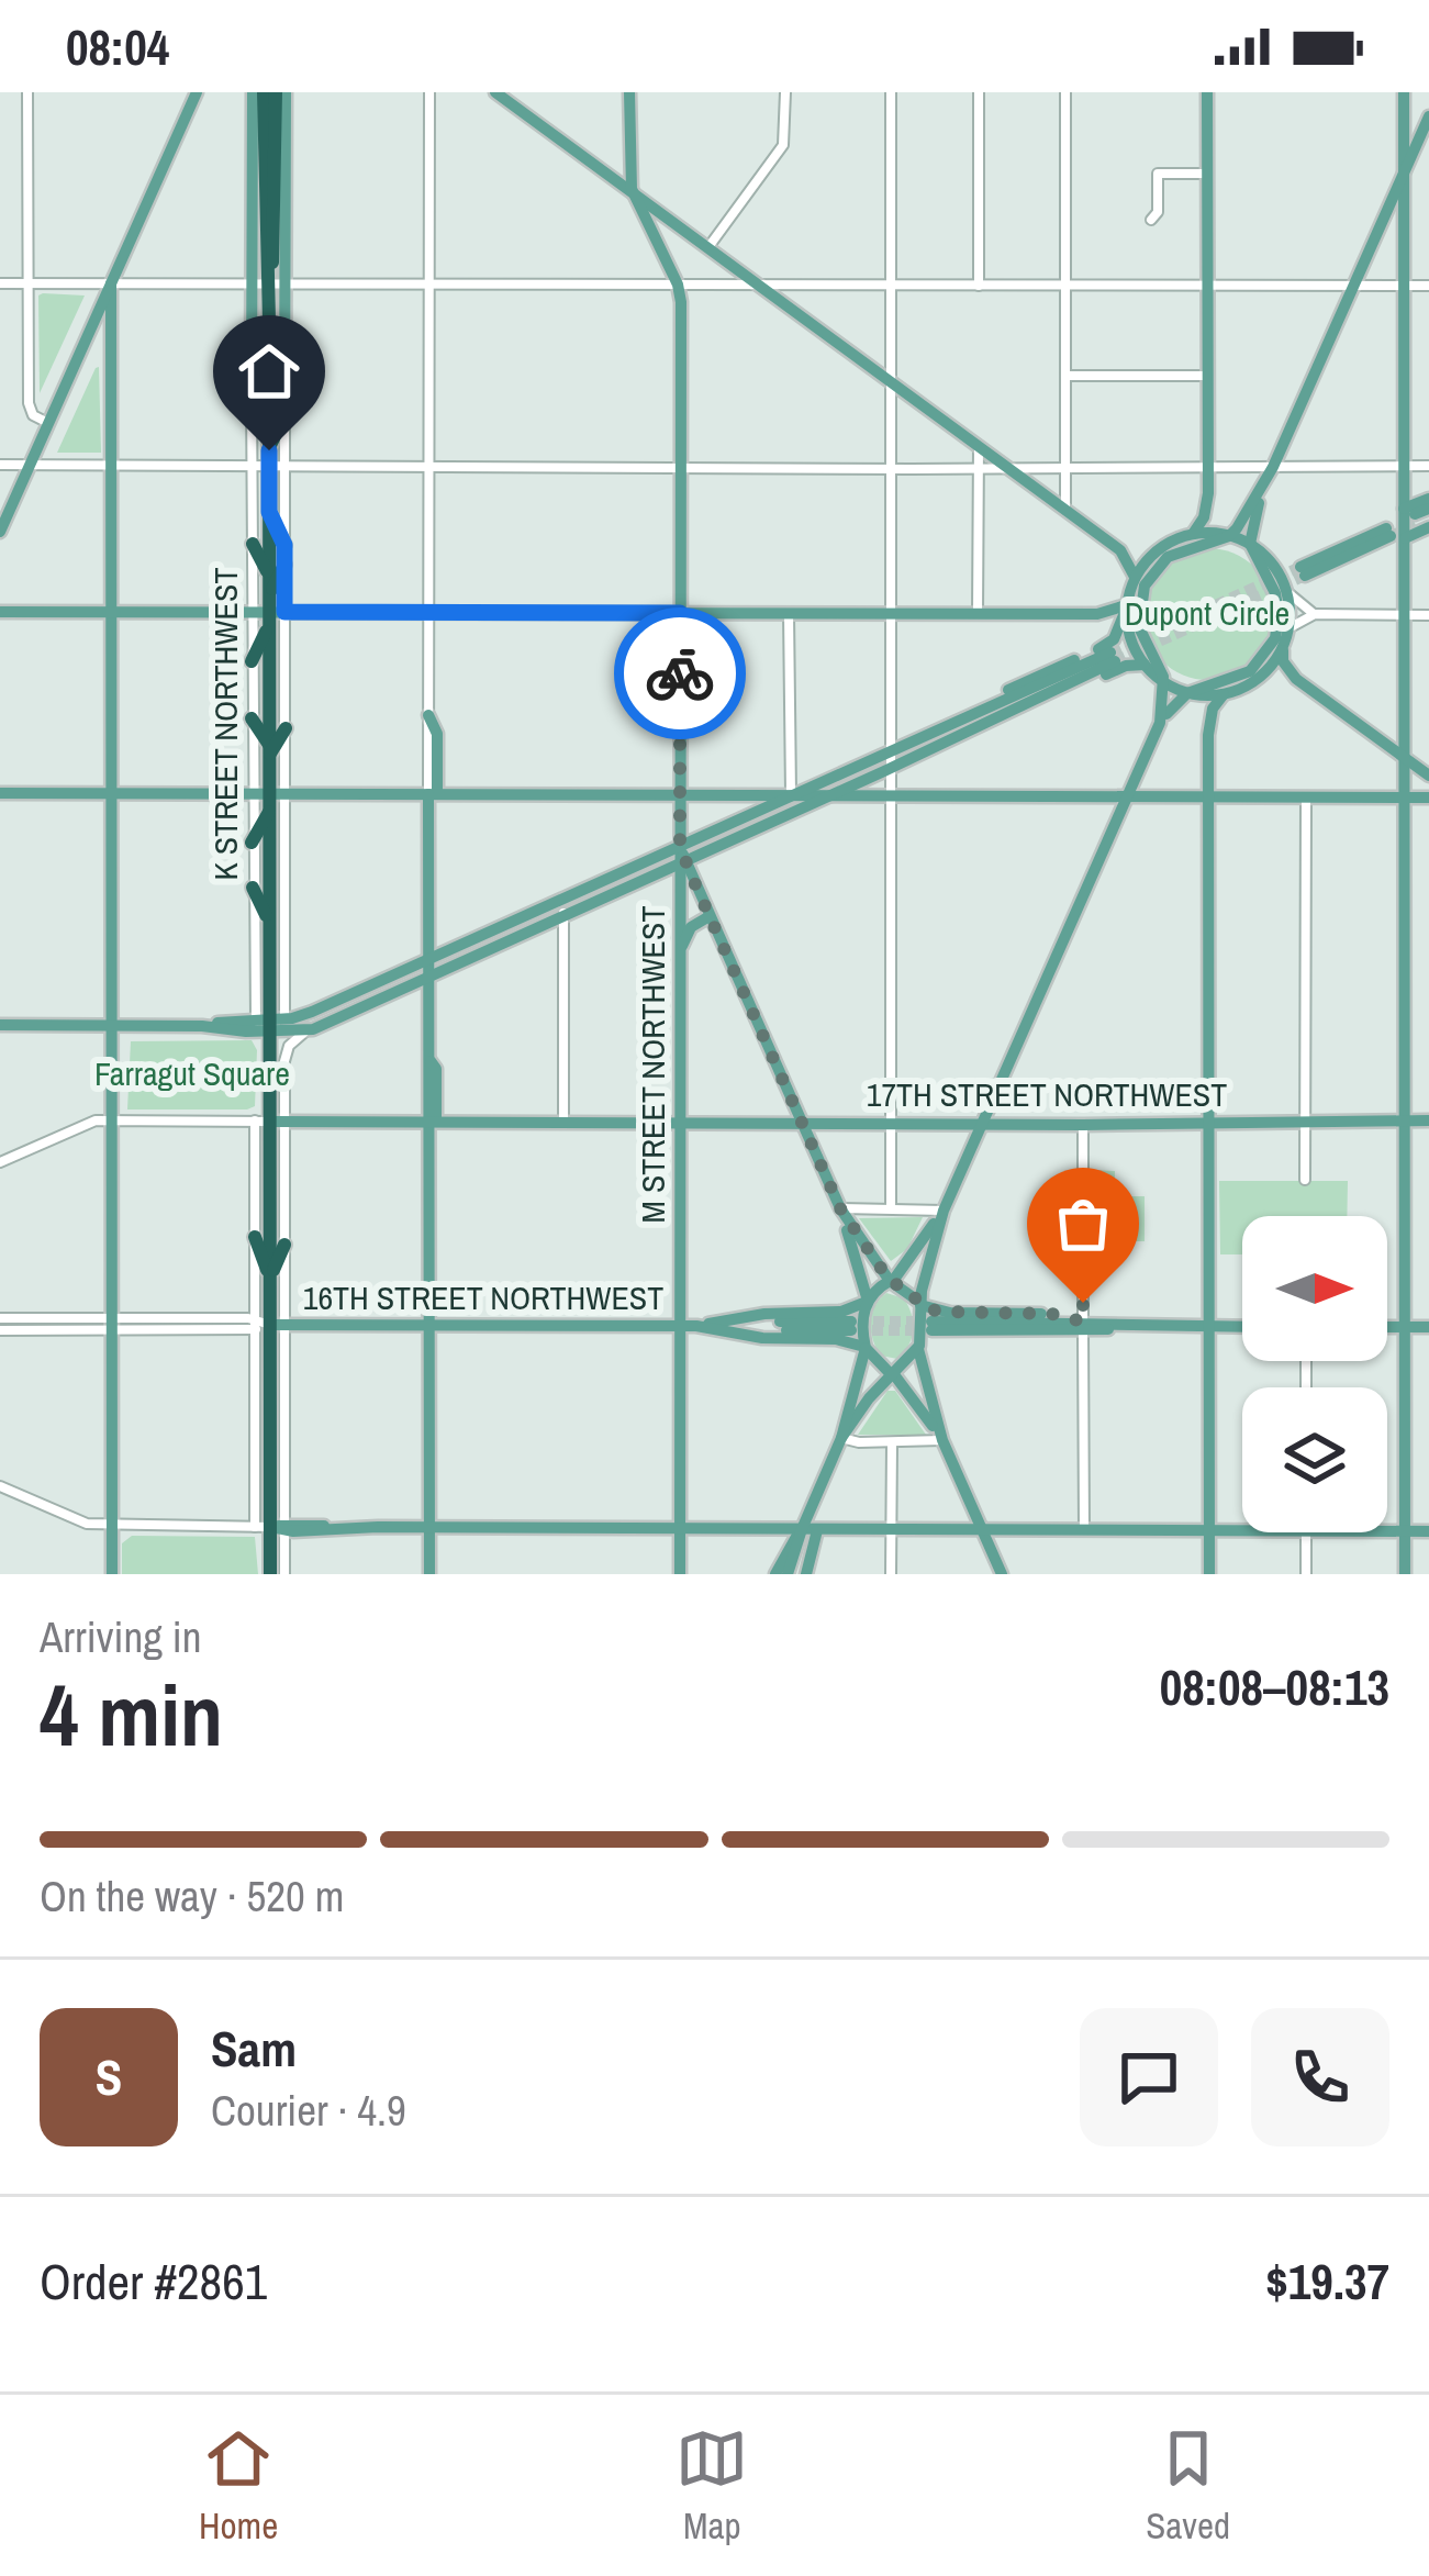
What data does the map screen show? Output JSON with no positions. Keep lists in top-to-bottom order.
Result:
{
  "streets": {
    "highway": ["K STREET NORTHWEST"],
    "main road": ["M STREET NORTHWEST", "17TH STREET NORTHWEST", "16TH STREET NORTHWEST"]
  },
  "crossings": [
    ["K STREET NORTHWEST", "17TH STREET NORTHWEST"],
    ["K STREET NORTHWEST", "16TH STREET NORTHWEST"],
    ["M STREET NORTHWEST", "17TH STREET NORTHWEST"],
    ["M STREET NORTHWEST", "16TH STREET NORTHWEST"]
  ],
  "parks": ["Dupont Circle", "Farragut Square"],
  "north": "right",
  "page": {
    "status": "08:04",
    "heading": ["4 min", "Arriving in", "08:08–08:13"],
    "panel": [
      "Sam",
      "Courier · 4.9",
      "Order #2861",
      "$19.37"
    ],
    "bar": "On the way · 520 m",
    "round": "S",
    "tabs": ["Home", "Map", "Saved"]
  }
}
